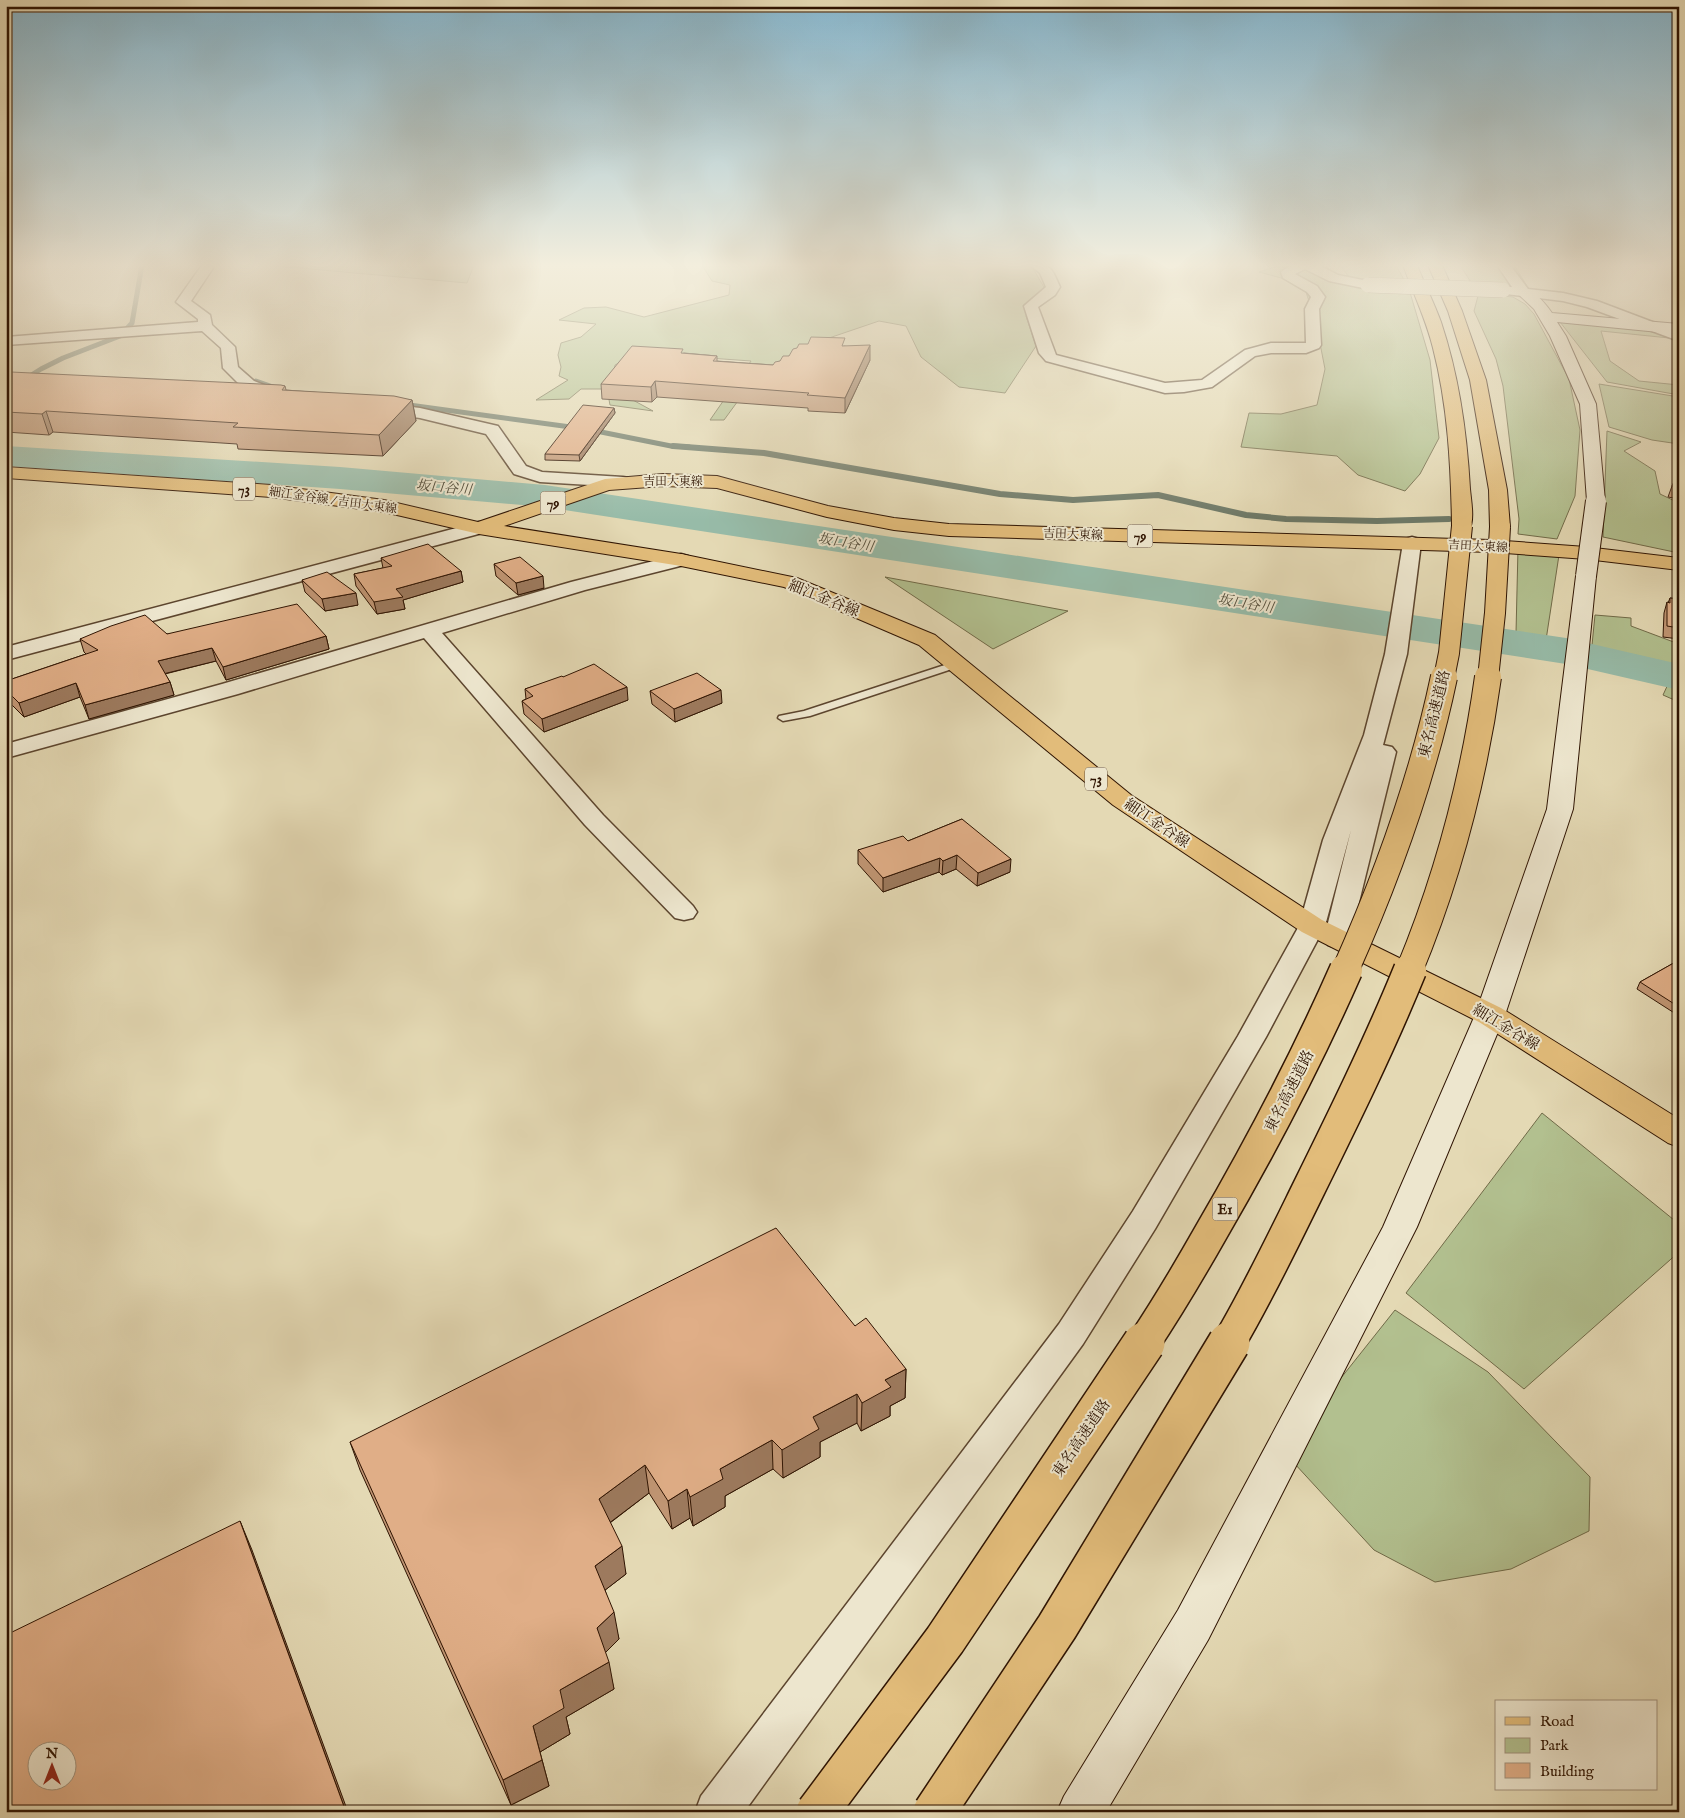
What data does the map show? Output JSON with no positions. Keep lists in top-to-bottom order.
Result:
{
  "streets": {
    "main road": [
      "吉田大東線",
      "73",
      "細江金谷線 / 吉田大東線",
      "79",
      "細江金谷線",
      "東名高速道路",
      "E1"
    ]
  },
  "crossings": [
    ["吉田大東線", "細江金谷線 / 吉田大東線"],
    ["吉田大東線", "細江金谷線"],
    ["細江金谷線 / 吉田大東線", "細江金谷線"]
  ],
  "water": ["坂口谷川"],
  "legend": ["Road", "Park", "Building"],
  "north": "top"
}
